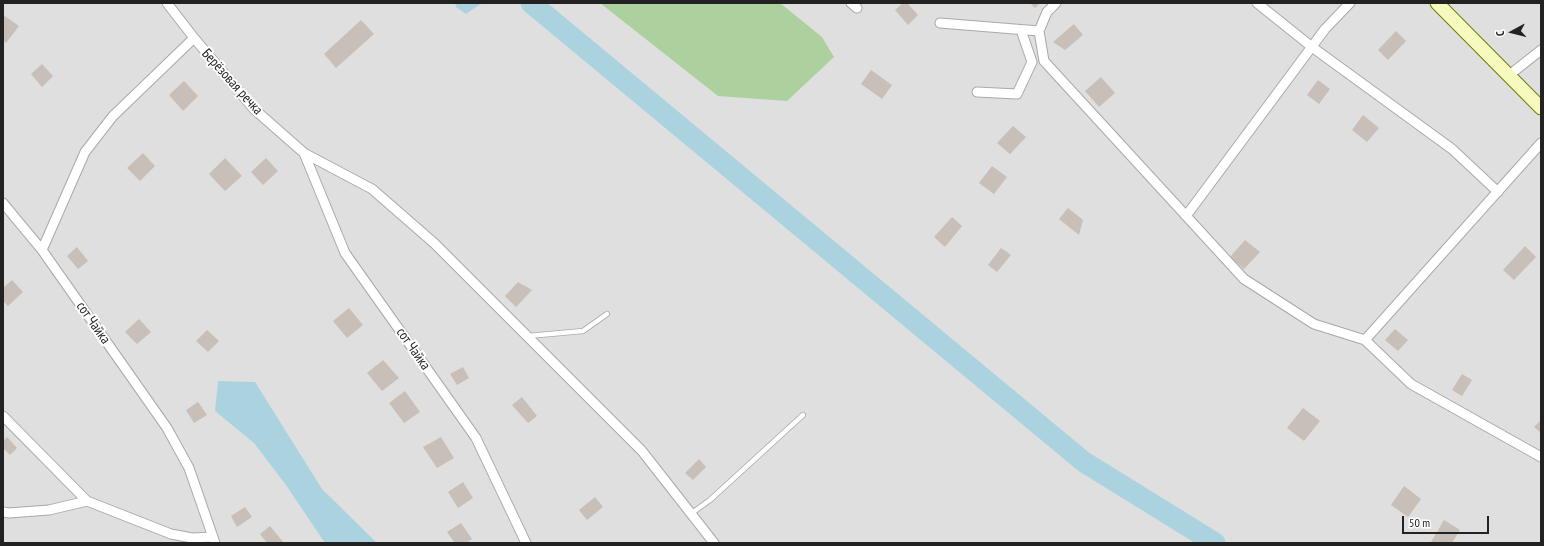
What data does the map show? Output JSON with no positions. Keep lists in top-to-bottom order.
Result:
{
  "streets": {
    "street": ["Берёзовая речка", "сот Чайка"]
  },
  "crossings": [
    ["Берёзовая речка", "сот Чайка"]
  ],
  "scale_bar": "50 m",
  "north": "left"
}
